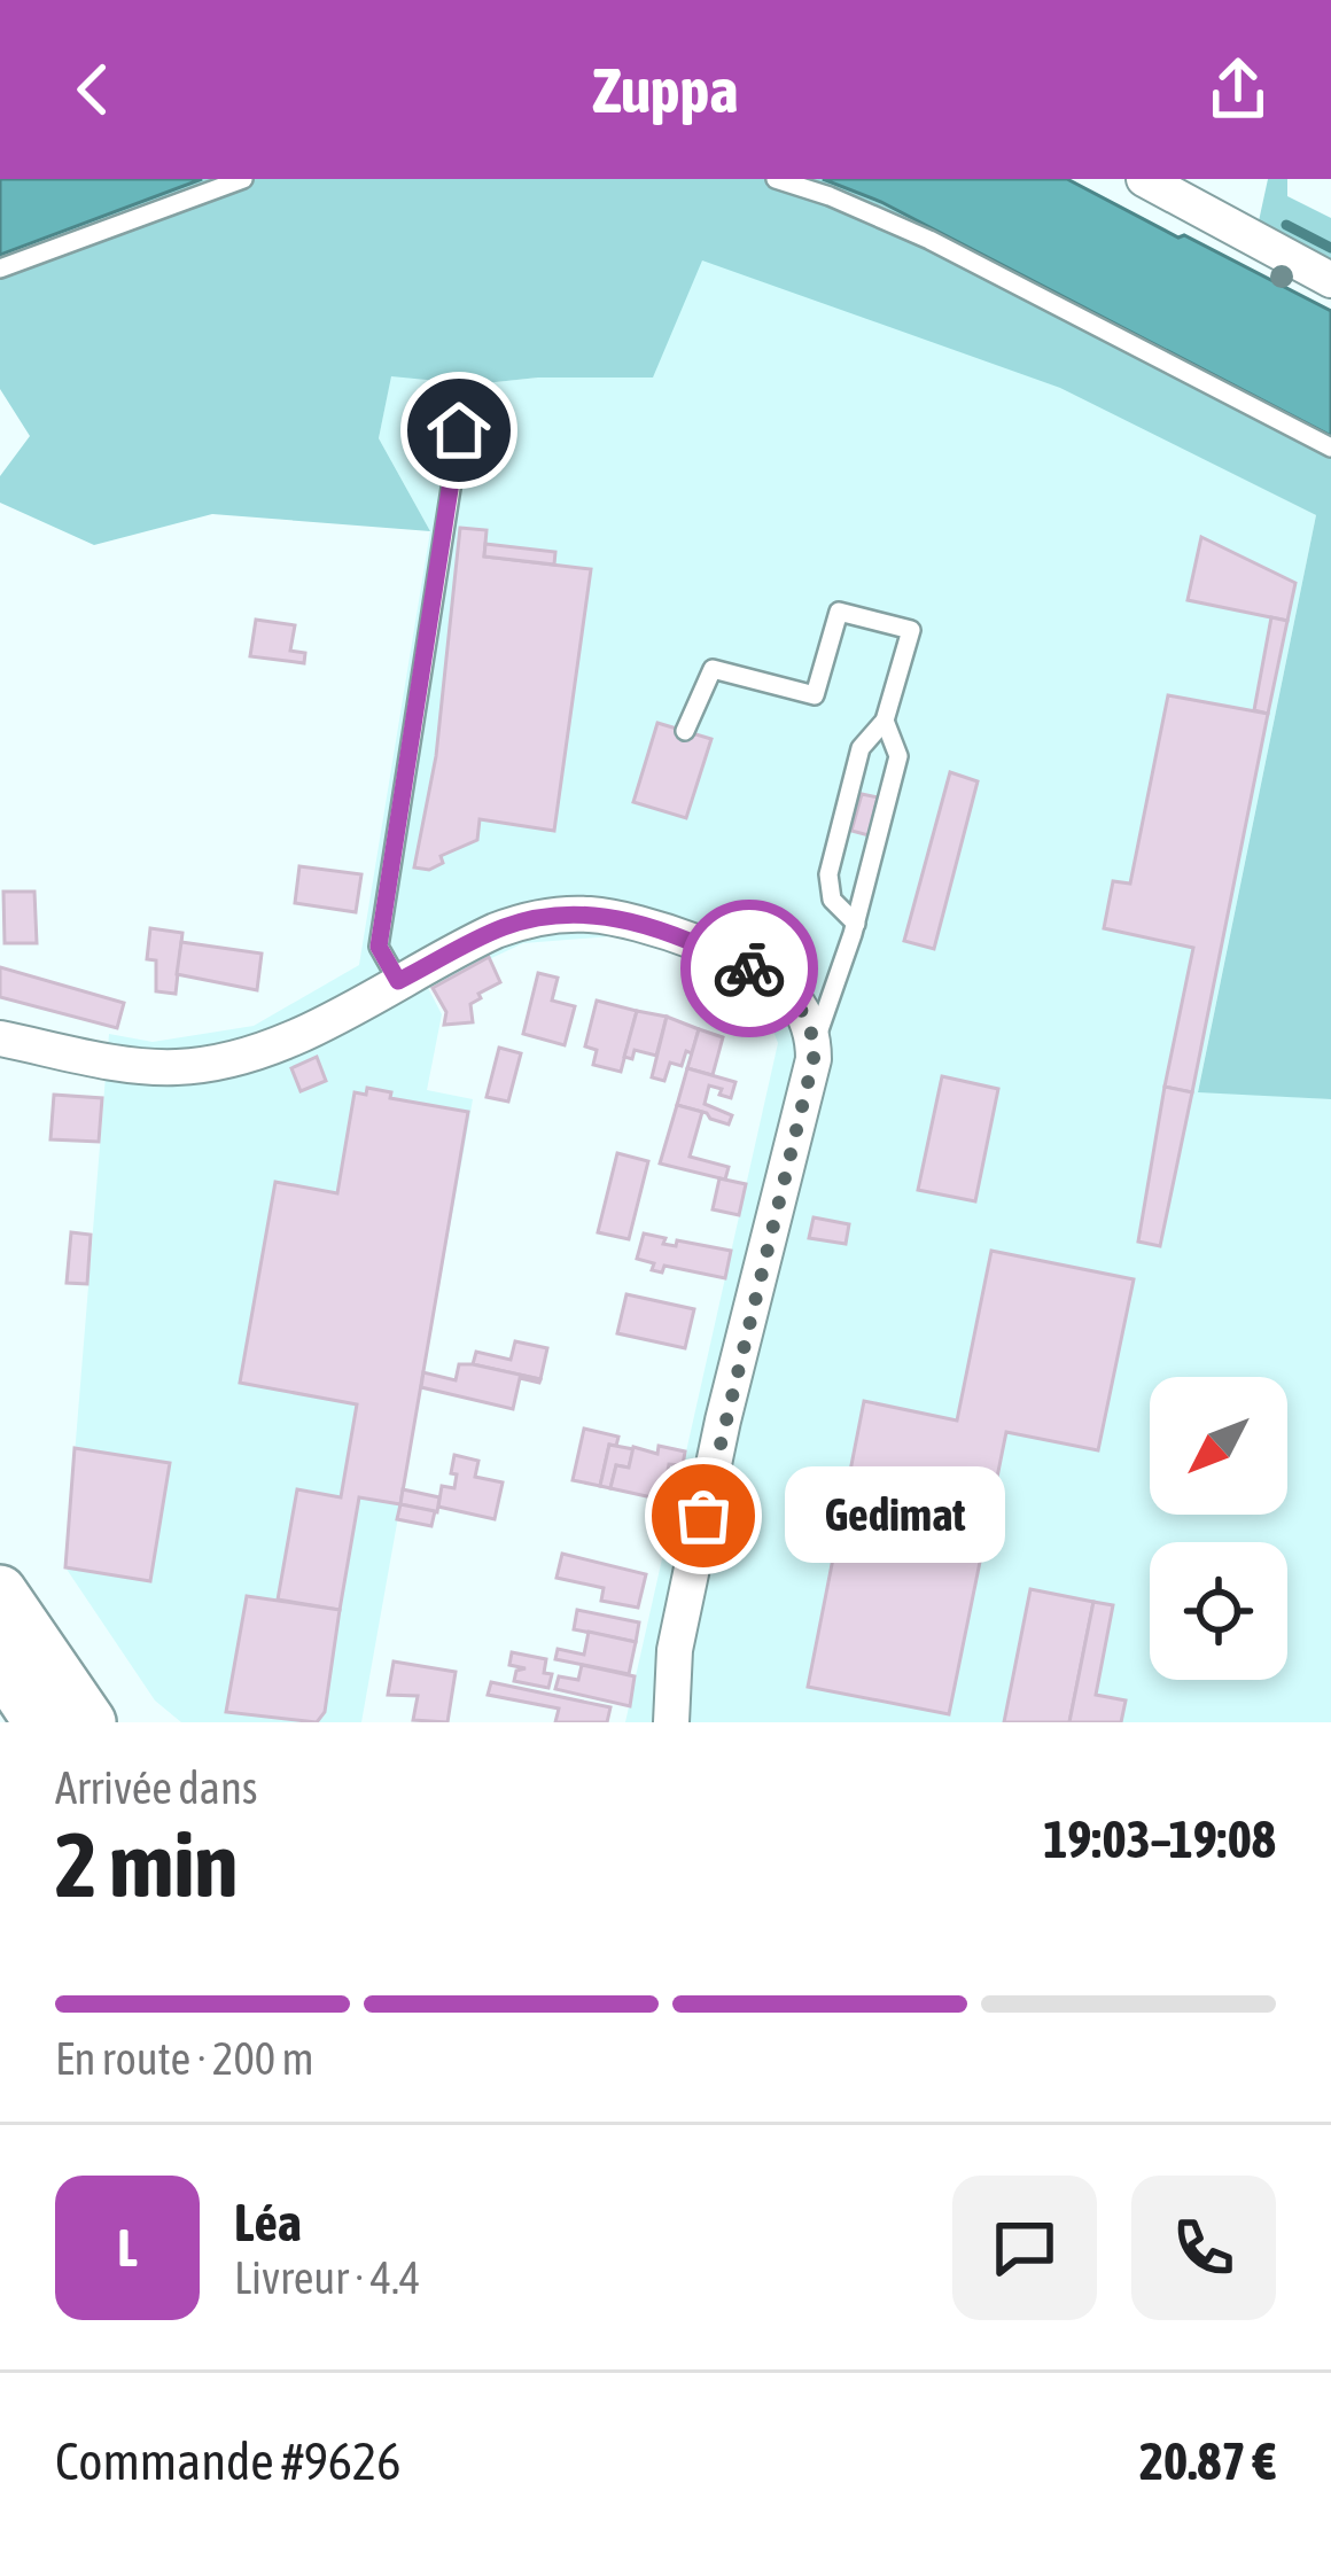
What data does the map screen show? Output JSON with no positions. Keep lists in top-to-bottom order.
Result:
{
  "places": ["Gedimat"],
  "north": "bottom left",
  "page": {
    "header": "Zuppa",
    "bubble": "Gedimat",
    "heading": ["2 min", "Arrivée dans", "19:03–19:08"],
    "panel": [
      "Léa",
      "Livreur · 4.4",
      "Commande #9626",
      "20.87 €"
    ],
    "bar": "En route · 200 m",
    "round": "L"
  }
}
